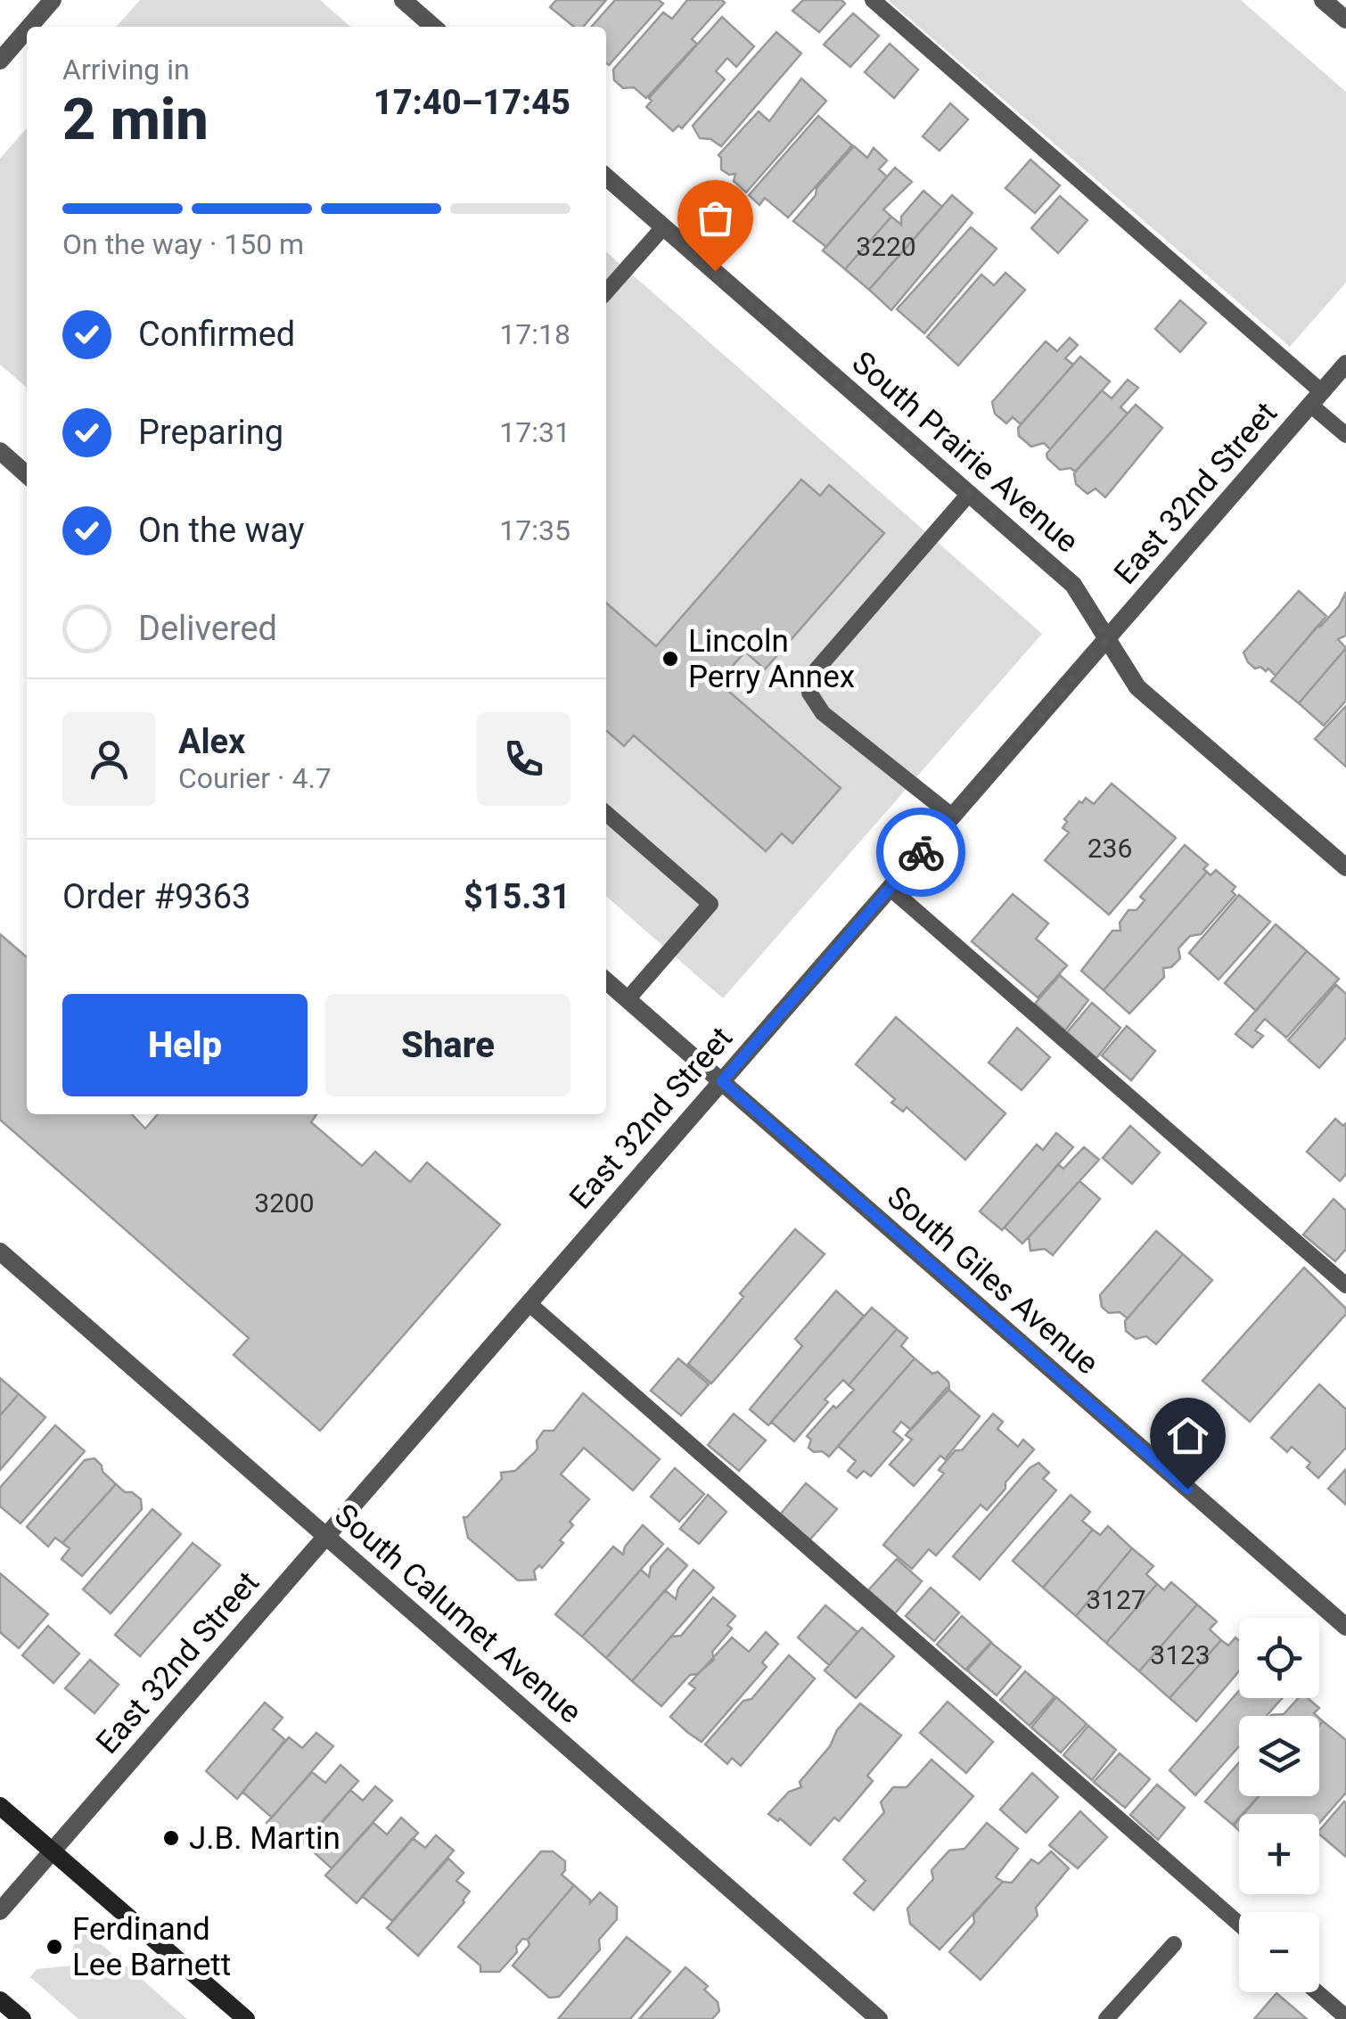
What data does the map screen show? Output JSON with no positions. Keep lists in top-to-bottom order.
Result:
{
  "streets": {
    "street": [
      "South Prairie Avenue",
      "East 32nd Street",
      "South Giles Avenue",
      "South Calumet Avenue"
    ]
  },
  "crossings": [
    ["South Prairie Avenue", "East 32nd Street"],
    ["East 32nd Street", "South Giles Avenue"],
    ["East 32nd Street", "South Calumet Avenue"]
  ],
  "places": ["Lincoln Perry Annex", "J.B. Martin", "Ferdinand Lee Barnett"],
  "house_numbers": [
    "3220",
    "236",
    "3200",
    "3127",
    "3123"
  ],
  "page": {
    "heading": ["2 min", "Arriving in", "17:40–17:45"],
    "panel": [
      "Alex",
      "Courier · 4.7",
      "Order #9363",
      "$15.31"
    ],
    "bar": "On the way · 150 m",
    "list": [
      ["Confirmed", "17:18"],
      ["Preparing", "17:31"],
      ["On the way", "17:35"],
      "Delivered"
    ],
    "buttons": ["Help", "Share"],
    "map_buttons": ["+", "−"]
  }
}
